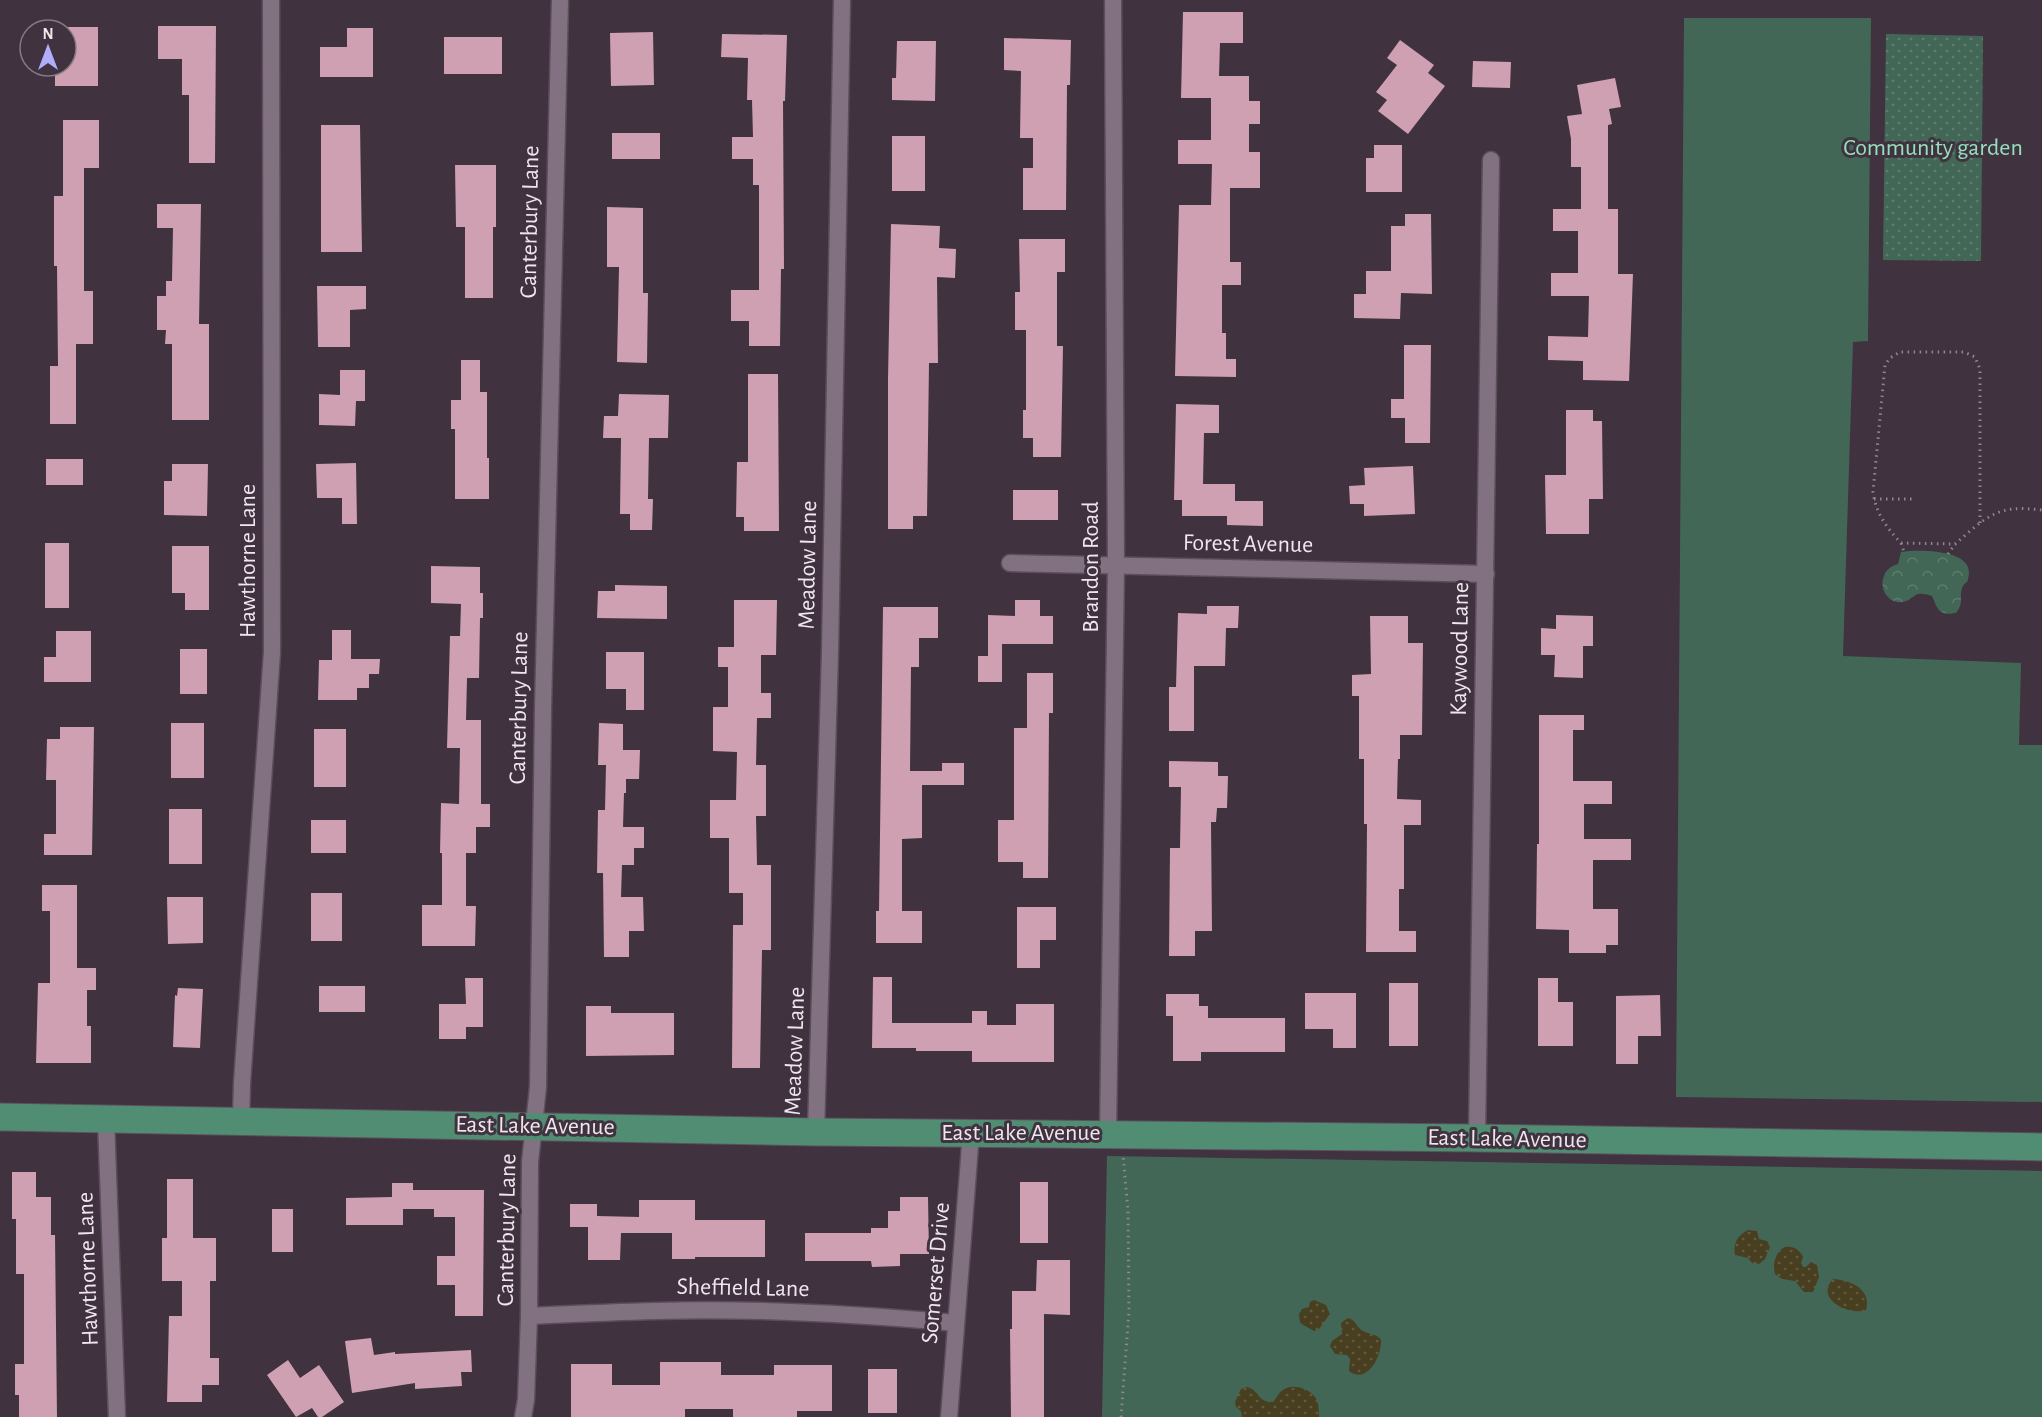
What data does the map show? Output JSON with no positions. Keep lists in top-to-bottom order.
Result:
{
  "streets": {
    "main road": ["East Lake Avenue"],
    "street": [
      "Canterbury Lane",
      "Forest Avenue",
      "Hawthorne Lane",
      "Meadow Lane",
      "Brandon Road",
      "Kaywood Lane",
      "Somerset Drive",
      "Sheffield Lane"
    ]
  },
  "crossings": [
    ["Canterbury Lane", "East Lake Avenue"],
    ["Canterbury Lane", "Sheffield Lane"],
    ["Forest Avenue", "Brandon Road"],
    ["Forest Avenue", "Kaywood Lane"],
    ["Hawthorne Lane", "East Lake Avenue"],
    ["Meadow Lane", "East Lake Avenue"],
    ["Brandon Road", "East Lake Avenue"],
    ["Kaywood Lane", "East Lake Avenue"],
    ["East Lake Avenue", "Somerset Drive"],
    ["Somerset Drive", "Sheffield Lane"]
  ],
  "parks": ["Community garden"],
  "north": "top"
}
